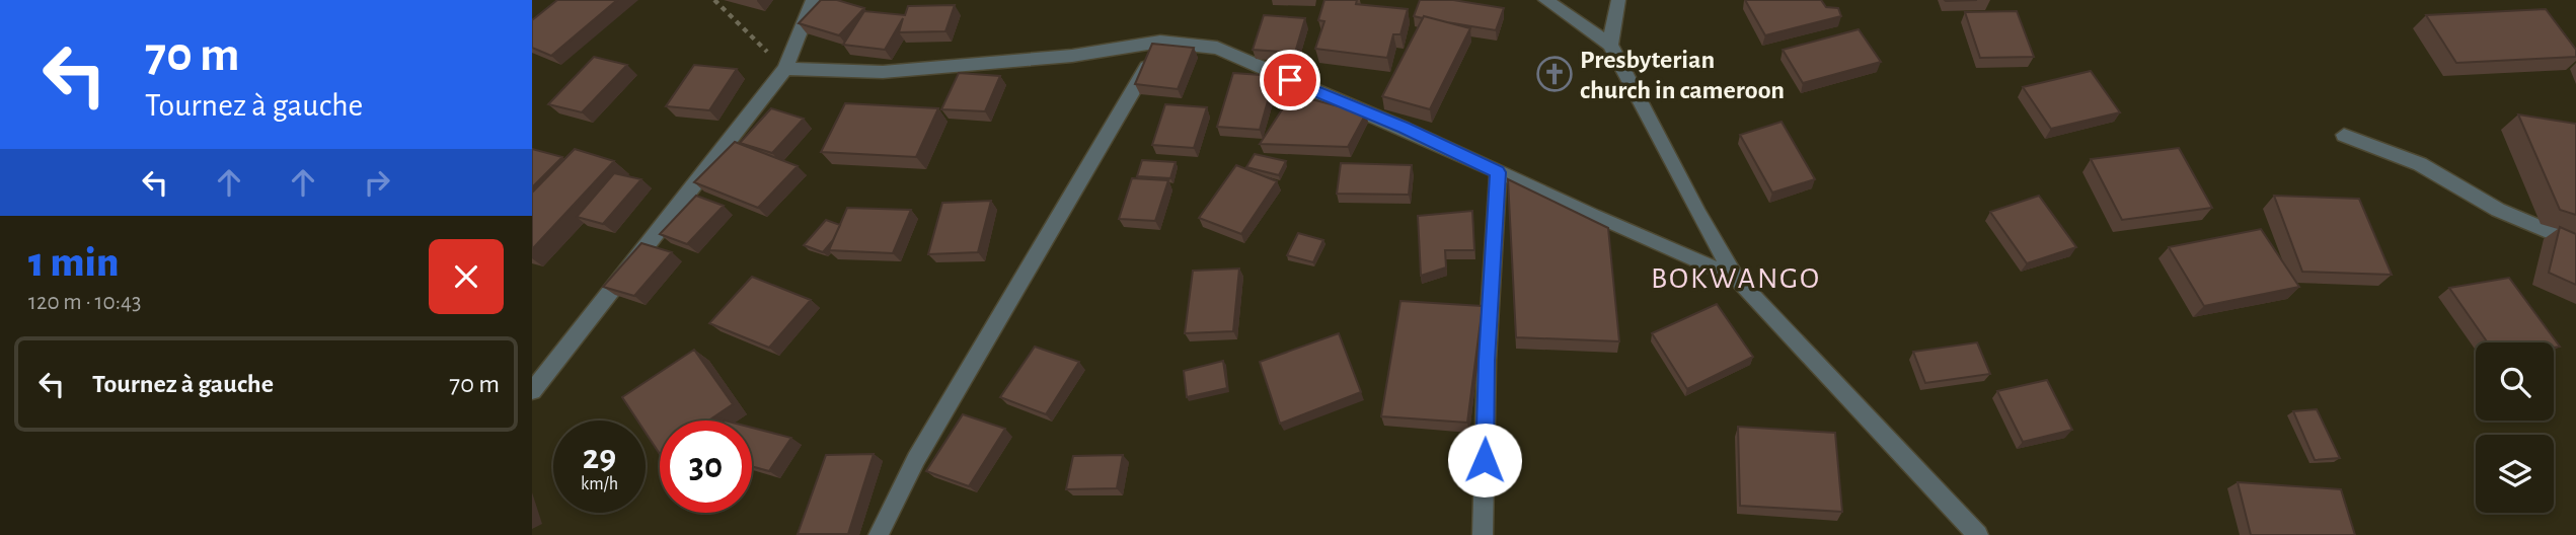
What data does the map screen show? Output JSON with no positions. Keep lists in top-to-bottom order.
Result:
{
  "districts": ["BOKWANGO"],
  "places": {
    "church": ["Presbyterian church in cameroon"]
  },
  "page": {
    "turn": ["70 m", "Tournez à gauche"],
    "heading": ["1 min", "120 m · 10:43"],
    "list": [
      {
        "name": "Tournez à gauche",
        "value": "70 m"
      }
    ],
    "speed": "29 km/h",
    "limit": "30"
  }
}
